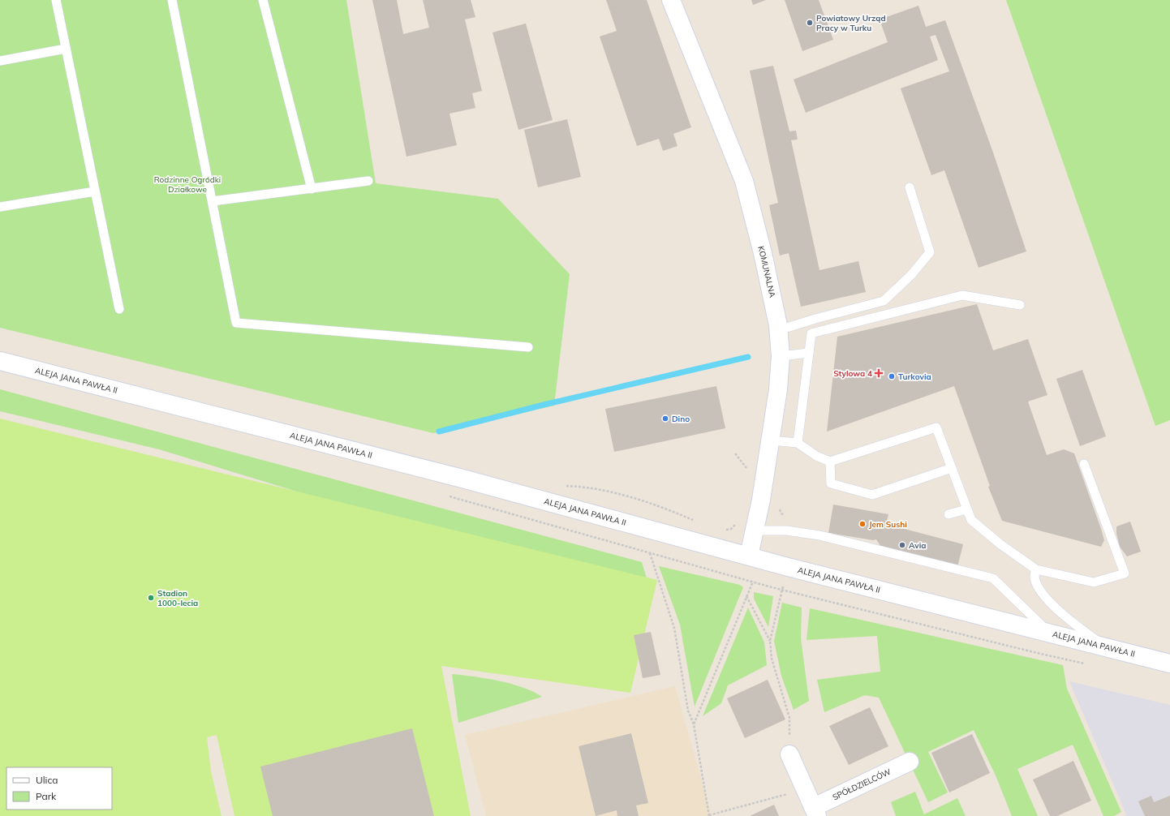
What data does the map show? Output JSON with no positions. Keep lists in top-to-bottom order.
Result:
{
  "streets": {
    "main road": ["KOMUNALNA", "ALEJA JANA PAWŁA II", "SPÓŁDZIELCÓW"]
  },
  "crossings": [
    ["KOMUNALNA", "ALEJA JANA PAWŁA II"]
  ],
  "parks": ["Rodzinne Ogródki Działkowe"],
  "places": {
    "other": [
      "Powiatowy Urząd Pracy w Turku",
      "Turkovia",
      "Dino",
      "Jem Sushi",
      "Avia",
      "Stadion 1000-lecia"
    ],
    "health": ["Stylowa 4"]
  },
  "legend": ["Ulica", "Park"]
}
